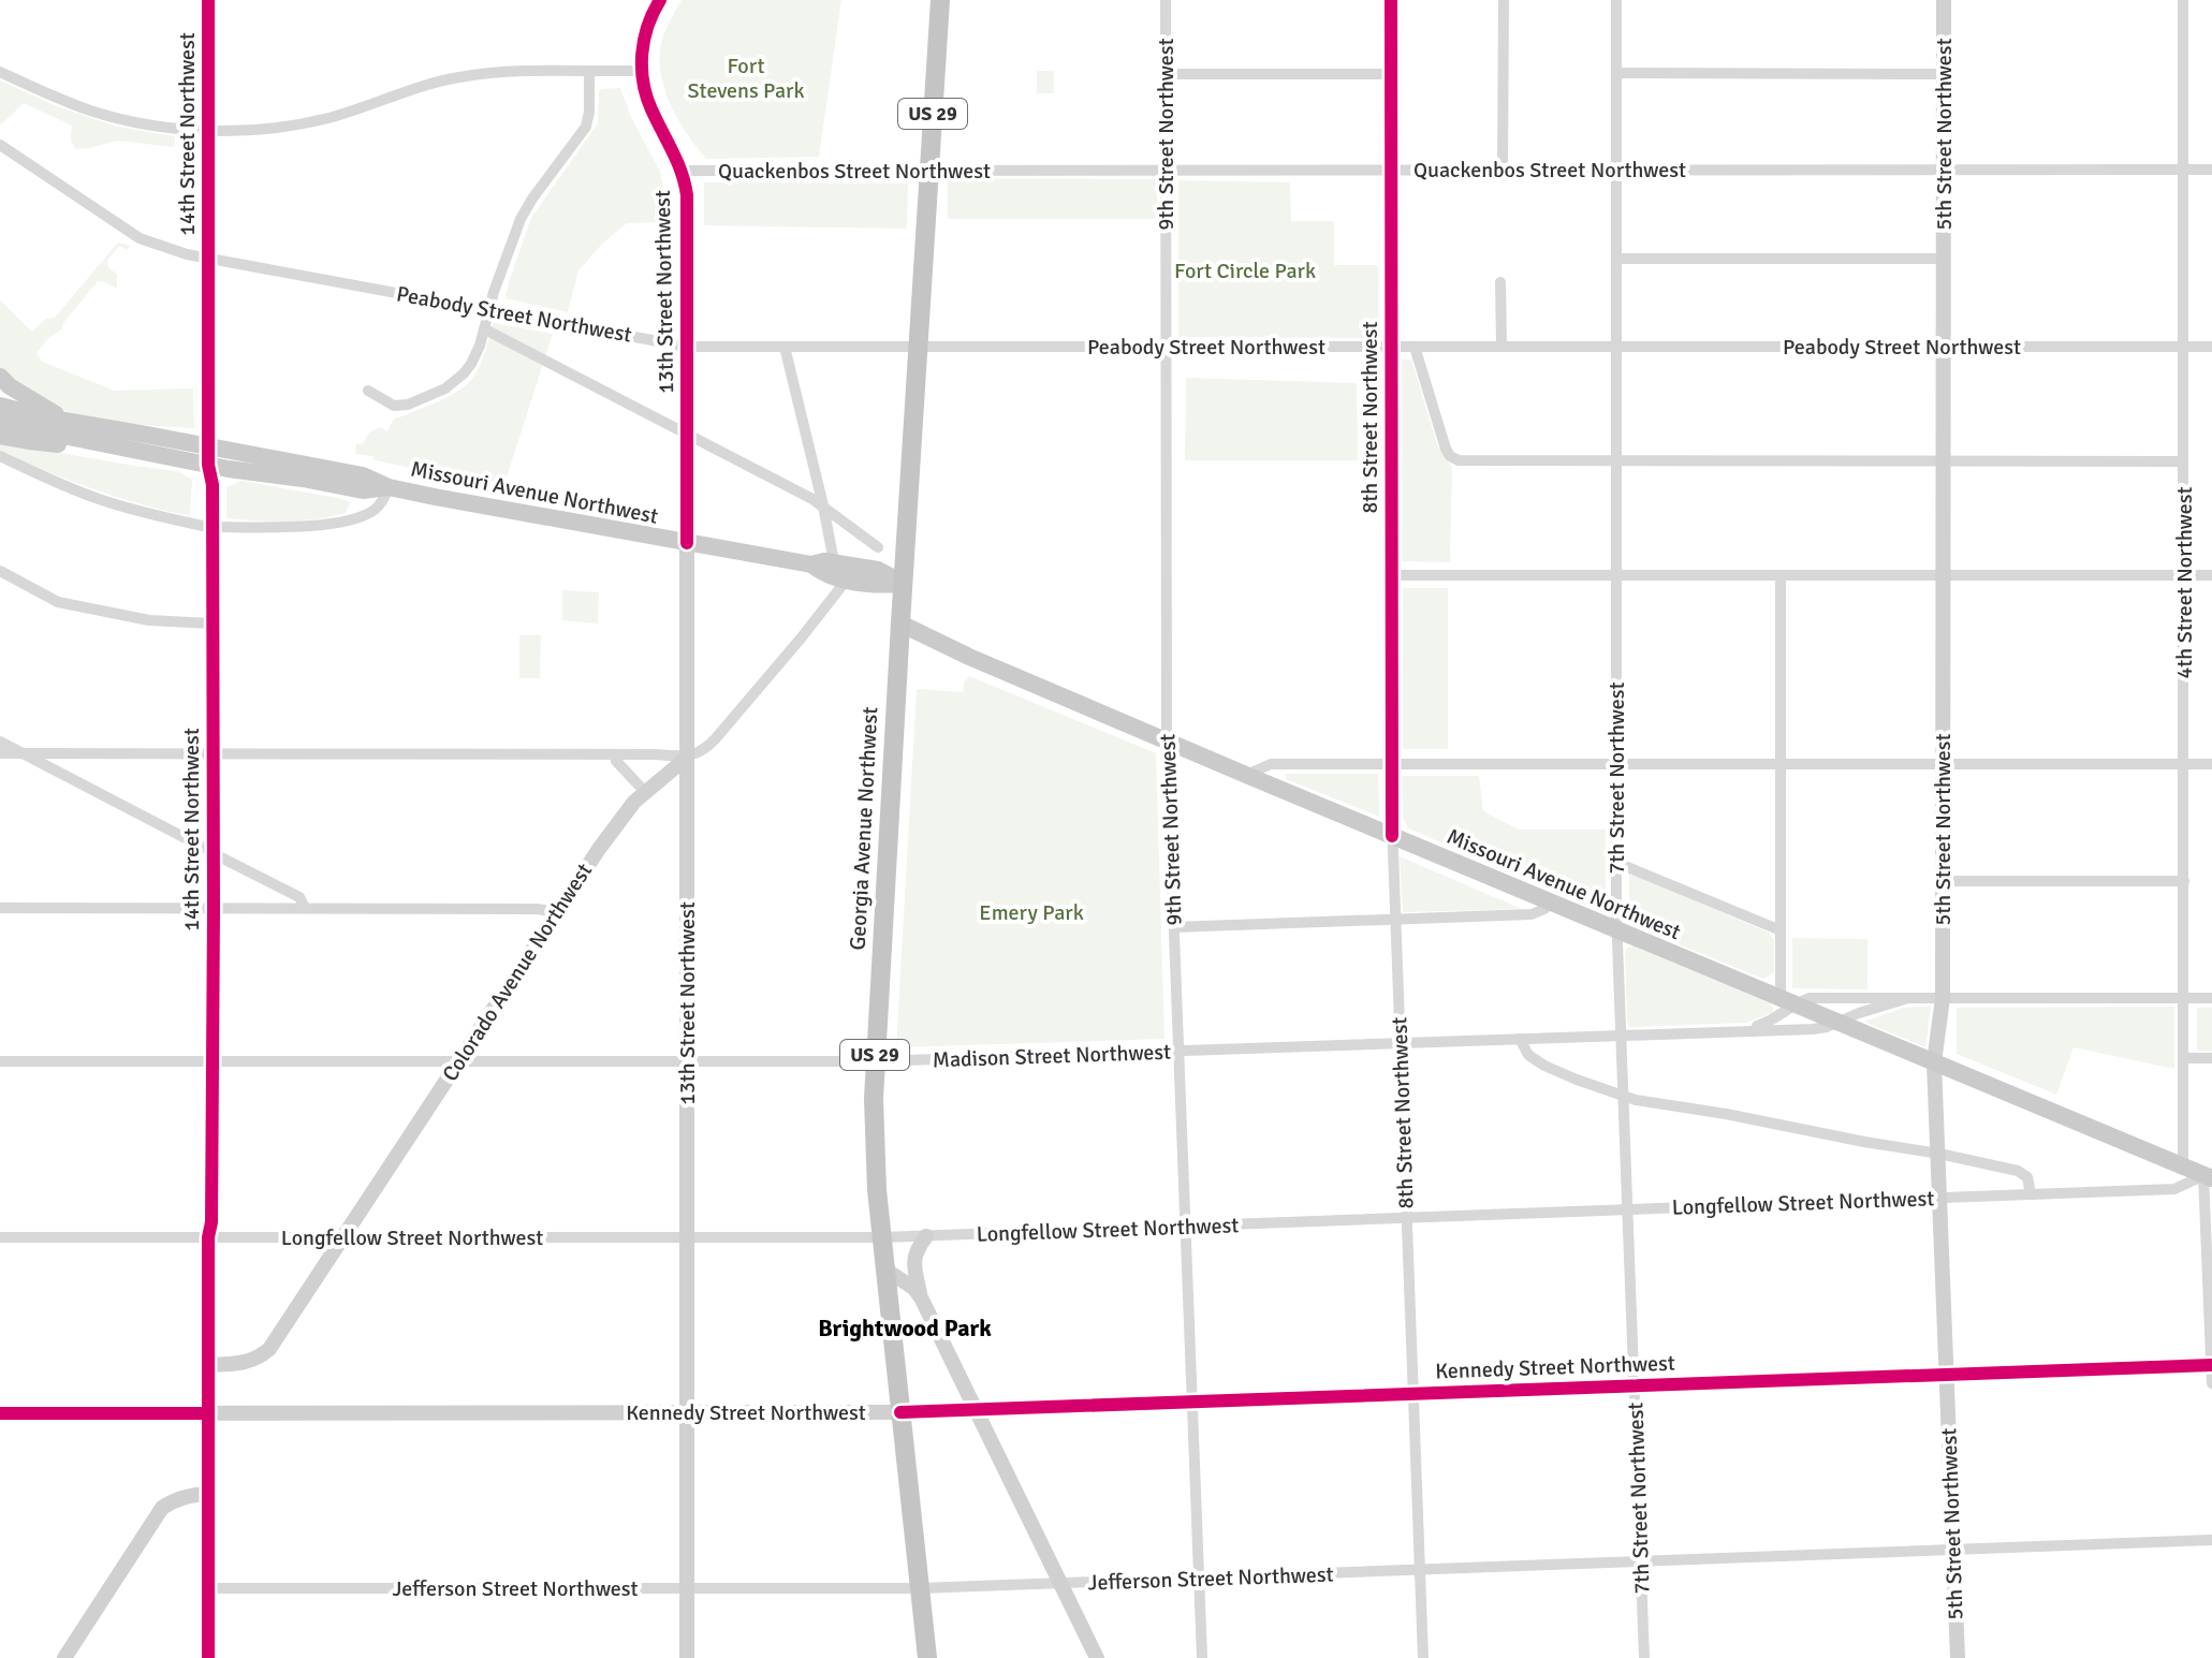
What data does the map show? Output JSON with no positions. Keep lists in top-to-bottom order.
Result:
{
  "streets": {
    "highway": ["US 29", "Georgia Avenue Northwest"],
    "main road": ["Missouri Avenue Northwest"],
    "street": [
      "14th Street Northwest",
      "9th Street Northwest",
      "5th Street Northwest",
      "Quackenbos Street Northwest",
      "13th Street Northwest",
      "Peabody Street Northwest",
      "8th Street Northwest",
      "4th Street Northwest",
      "7th Street Northwest",
      "Colorado Avenue Northwest",
      "Madison Street Northwest",
      "Longfellow Street Northwest",
      "Kennedy Street Northwest",
      "Jefferson Street Northwest"
    ]
  },
  "crossings": [
    ["14th Street Northwest", "Peabody Street Northwest"],
    ["14th Street Northwest", "Missouri Avenue Northwest"],
    ["14th Street Northwest", "Colorado Avenue Northwest"],
    ["14th Street Northwest", "Madison Street Northwest"],
    ["14th Street Northwest", "Longfellow Street Northwest"],
    ["14th Street Northwest", "Kennedy Street Northwest"],
    ["14th Street Northwest", "Jefferson Street Northwest"],
    ["9th Street Northwest", "Quackenbos Street Northwest"],
    ["9th Street Northwest", "Peabody Street Northwest"],
    ["9th Street Northwest", "Missouri Avenue Northwest"],
    ["9th Street Northwest", "Madison Street Northwest"],
    ["9th Street Northwest", "Longfellow Street Northwest"],
    ["9th Street Northwest", "Kennedy Street Northwest"],
    ["9th Street Northwest", "Jefferson Street Northwest"],
    ["5th Street Northwest", "Quackenbos Street Northwest"],
    ["5th Street Northwest", "Peabody Street Northwest"],
    ["5th Street Northwest", "Missouri Avenue Northwest"],
    ["5th Street Northwest", "Madison Street Northwest"],
    ["5th Street Northwest", "Longfellow Street Northwest"],
    ["5th Street Northwest", "Kennedy Street Northwest"],
    ["5th Street Northwest", "Jefferson Street Northwest"],
    ["Quackenbos Street Northwest", "13th Street Northwest"],
    ["Quackenbos Street Northwest", "8th Street Northwest"],
    ["Quackenbos Street Northwest", "4th Street Northwest"],
    ["Quackenbos Street Northwest", "7th Street Northwest"],
    ["Quackenbos Street Northwest", "Georgia Avenue Northwest"],
    ["13th Street Northwest", "Peabody Street Northwest"],
    ["13th Street Northwest", "Missouri Avenue Northwest"],
    ["13th Street Northwest", "Colorado Avenue Northwest"],
    ["13th Street Northwest", "Madison Street Northwest"],
    ["13th Street Northwest", "Longfellow Street Northwest"],
    ["13th Street Northwest", "Kennedy Street Northwest"],
    ["13th Street Northwest", "Jefferson Street Northwest"],
    ["Peabody Street Northwest", "8th Street Northwest"],
    ["Peabody Street Northwest", "4th Street Northwest"],
    ["Peabody Street Northwest", "7th Street Northwest"],
    ["Peabody Street Northwest", "Georgia Avenue Northwest"],
    ["8th Street Northwest", "Missouri Avenue Northwest"],
    ["8th Street Northwest", "Madison Street Northwest"],
    ["8th Street Northwest", "Longfellow Street Northwest"],
    ["8th Street Northwest", "Kennedy Street Northwest"],
    ["8th Street Northwest", "Jefferson Street Northwest"],
    ["Missouri Avenue Northwest", "4th Street Northwest"],
    ["Missouri Avenue Northwest", "7th Street Northwest"],
    ["Missouri Avenue Northwest", "Georgia Avenue Northwest"],
    ["Missouri Avenue Northwest", "Colorado Avenue Northwest"],
    ["Missouri Avenue Northwest", "Madison Street Northwest"],
    ["Missouri Avenue Northwest", "Longfellow Street Northwest"],
    ["4th Street Northwest", "Madison Street Northwest"],
    ["7th Street Northwest", "Madison Street Northwest"],
    ["7th Street Northwest", "Longfellow Street Northwest"],
    ["7th Street Northwest", "Kennedy Street Northwest"],
    ["7th Street Northwest", "Jefferson Street Northwest"],
    ["Georgia Avenue Northwest", "Madison Street Northwest"],
    ["Georgia Avenue Northwest", "Longfellow Street Northwest"],
    ["Georgia Avenue Northwest", "Kennedy Street Northwest"],
    ["Georgia Avenue Northwest", "Jefferson Street Northwest"],
    ["Colorado Avenue Northwest", "Madison Street Northwest"],
    ["Colorado Avenue Northwest", "Longfellow Street Northwest"]
  ],
  "districts": ["Brightwood Park"],
  "parks": ["Fort Stevens Park", "Fort Circle Park", "Emery Park"]
}
